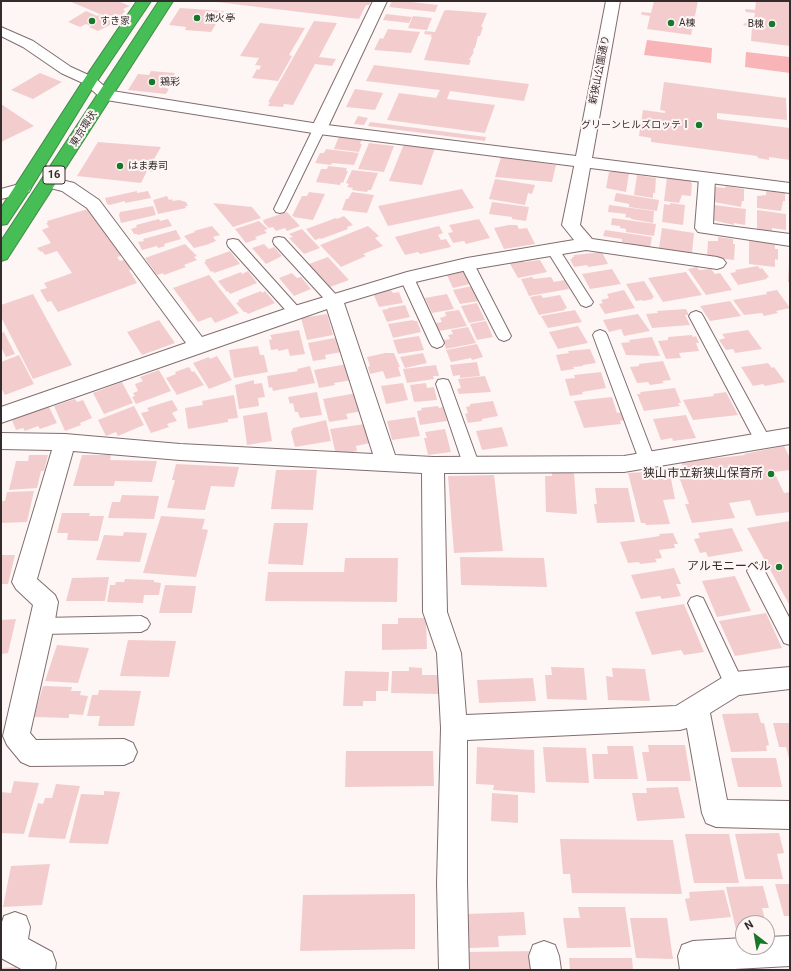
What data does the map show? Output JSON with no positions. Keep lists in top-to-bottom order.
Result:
{
  "streets": {
    "highway": ["東京環状", "16"],
    "street": ["新狭山公園通り"]
  },
  "places": [
    "煉火亭",
    "すき家",
    "A棟",
    "B棟",
    "鶏彩",
    "グリーンヒルズロッテⅠ",
    "はま寿司",
    "狭山市立新狭山保育所",
    "アルモニーベル"
  ],
  "north": "top left"
}
